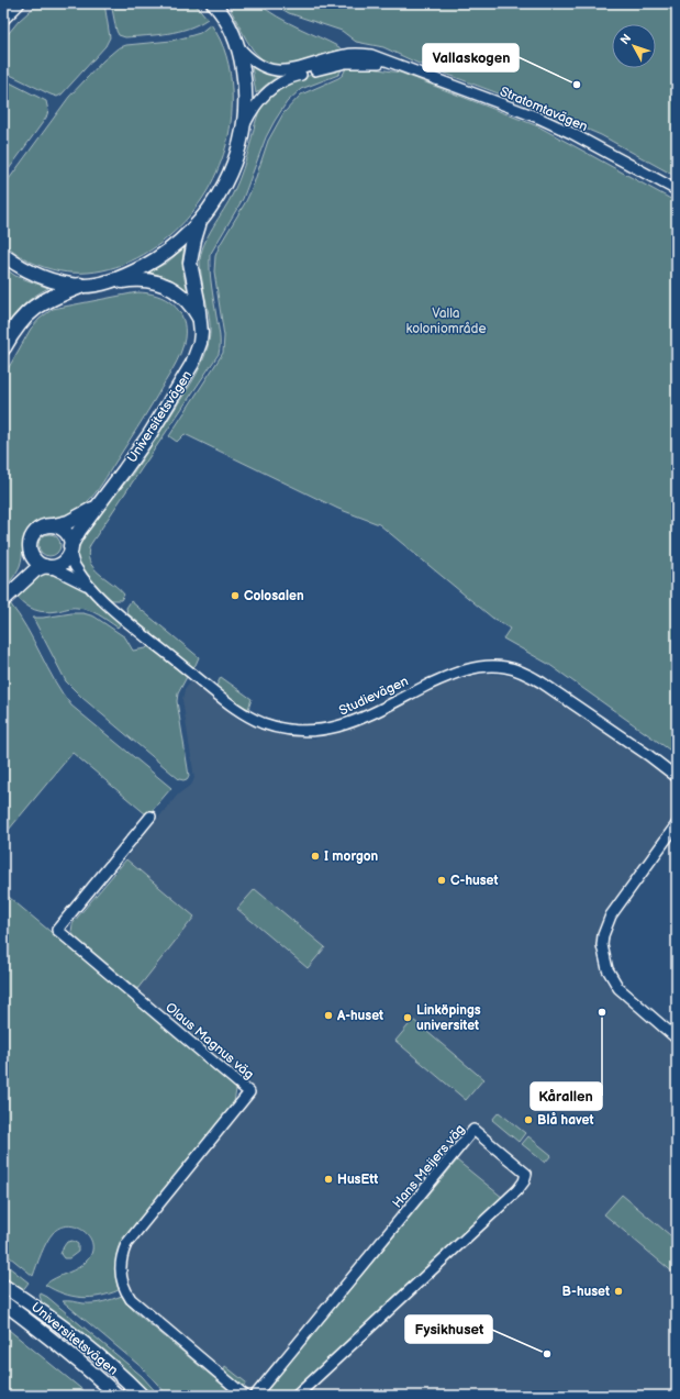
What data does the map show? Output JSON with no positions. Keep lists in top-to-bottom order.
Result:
{
  "streets": {
    "main road": ["Universitetsvägen"],
    "street": [
      "Stratomtavägen",
      "Studievägen",
      "Olaus Magnus väg",
      "Hans Meijers väg"
    ]
  },
  "crossings": [
    ["Universitetsvägen", "Studievägen"]
  ],
  "parks": ["Valla koloniområde"],
  "places": [
    "Vallaskogen",
    "Colosalen",
    "I morgon",
    "C-huset",
    "Kårallen",
    "A-huset",
    "Linköpings universitet",
    "Blå havet",
    "HusEtt",
    "B-huset",
    "Fysikhuset"
  ],
  "north": "top left"
}
